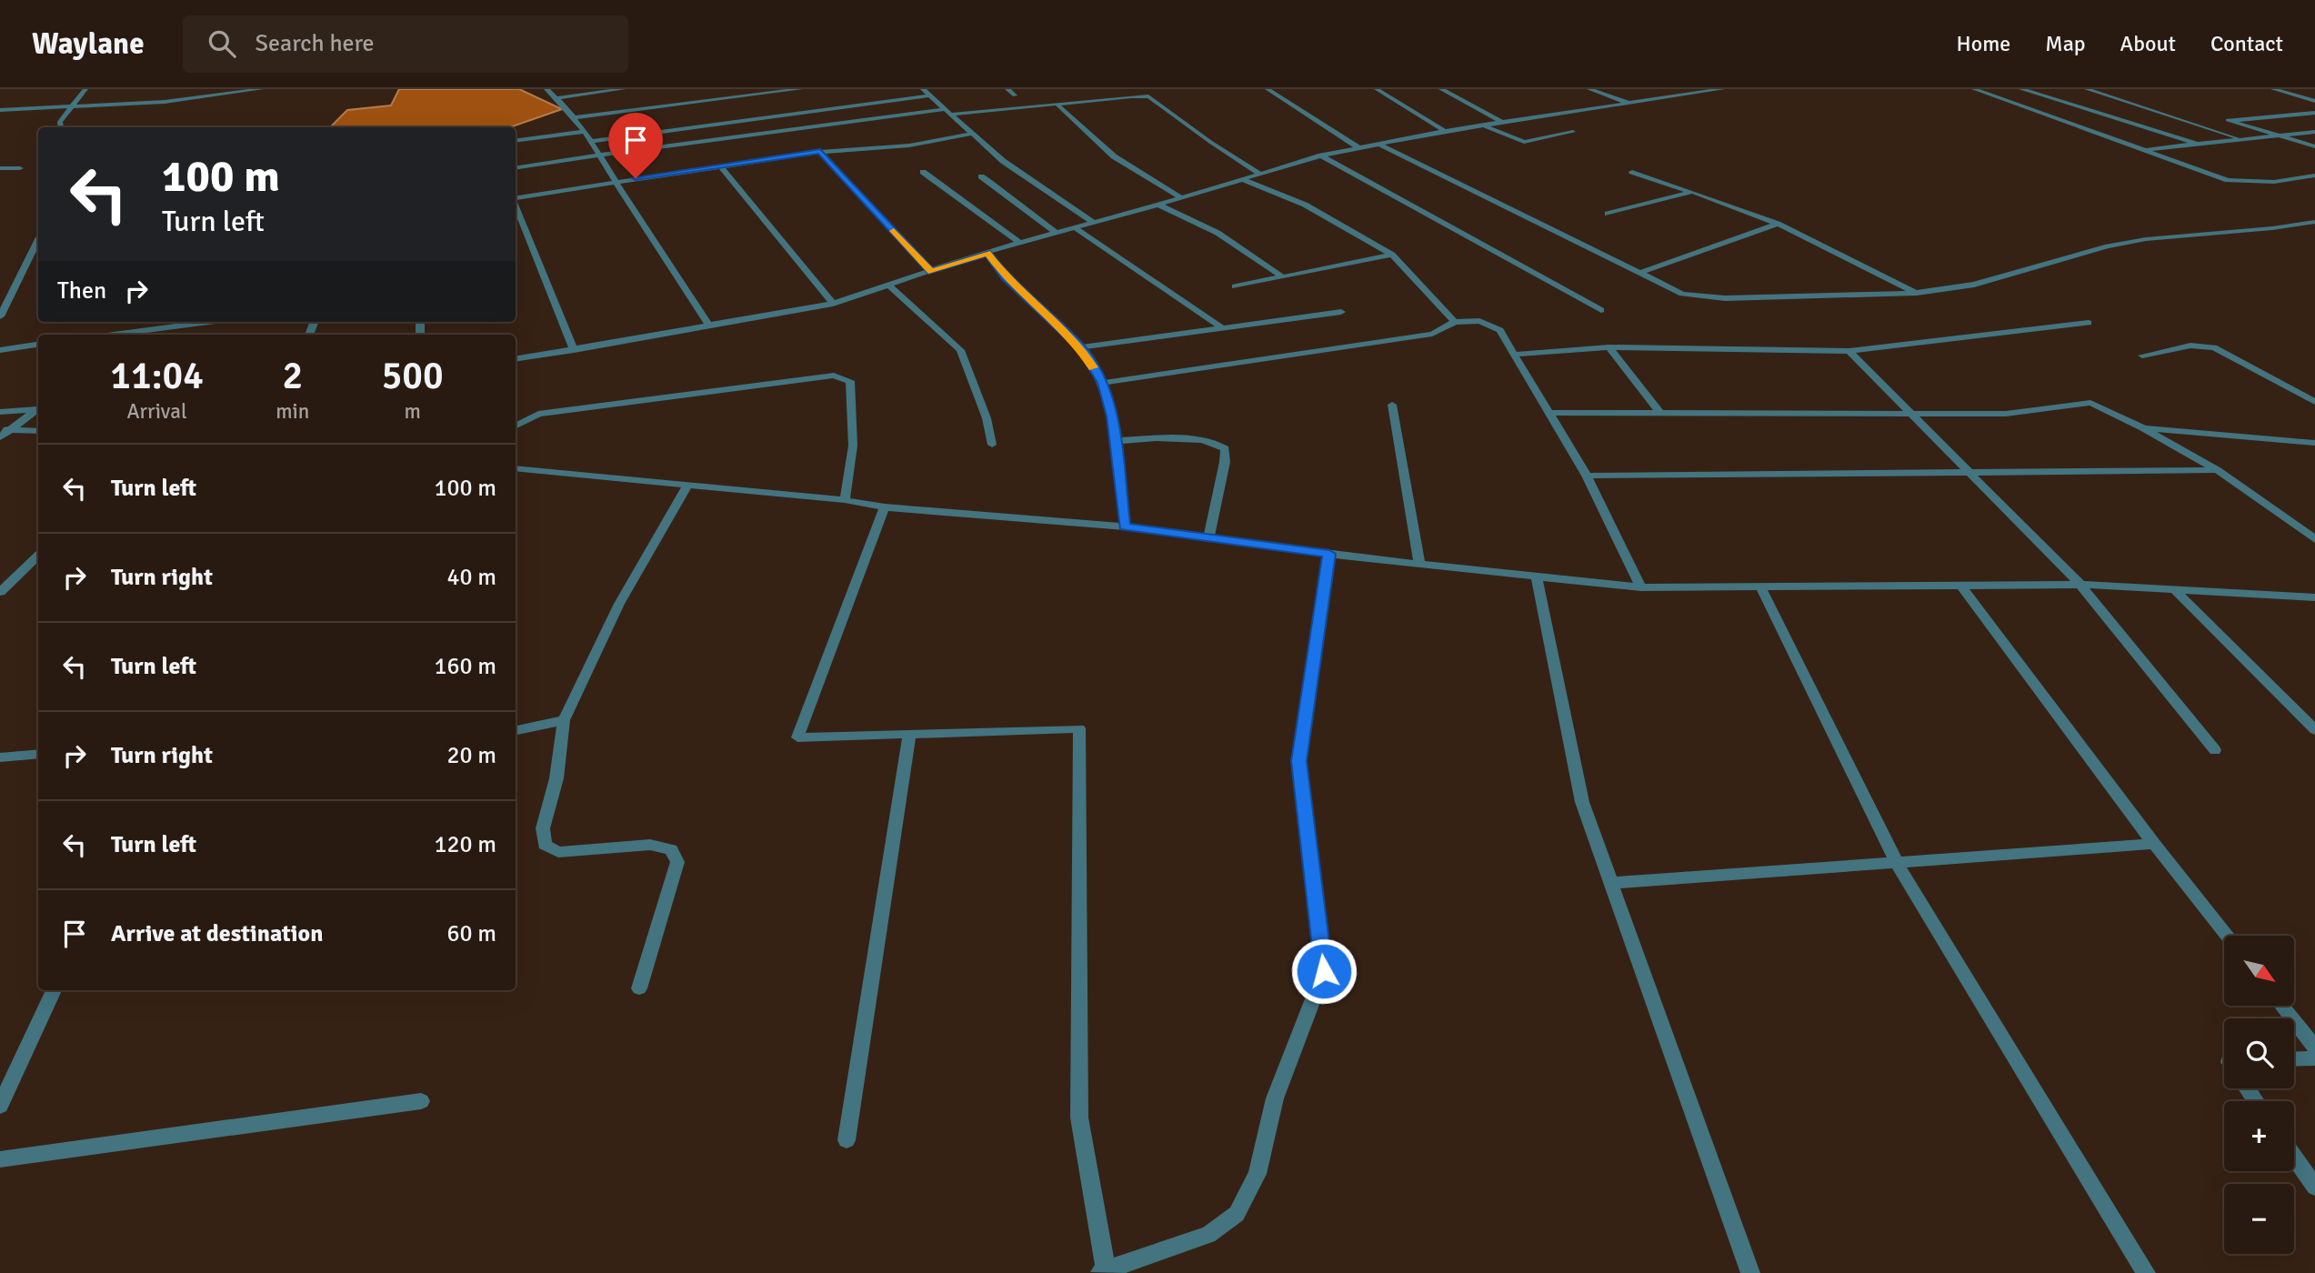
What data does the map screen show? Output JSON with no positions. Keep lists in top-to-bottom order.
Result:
{
  "north": "bottom right",
  "page": {
    "header": "Waylane",
    "search": "Search here",
    "nav": [
      "Home",
      "Map",
      "About",
      "Contact"
    ],
    "turn": ["100 m", "Turn left"],
    "then": "Then",
    "eta": [
      "11:04",
      "Arrival",
      "2",
      "min",
      "500",
      "m"
    ],
    "list": [
      {
        "name": "Turn left",
        "value": "100 m"
      },
      {
        "name": "Turn right",
        "value": "40 m"
      },
      {
        "name": "Turn left",
        "value": "160 m"
      },
      {
        "name": "Turn right",
        "value": "20 m"
      },
      {
        "name": "Turn left",
        "value": "120 m"
      },
      {
        "name": "Arrive at destination",
        "value": "60 m"
      }
    ],
    "map_buttons": ["+", "−"]
  }
}
